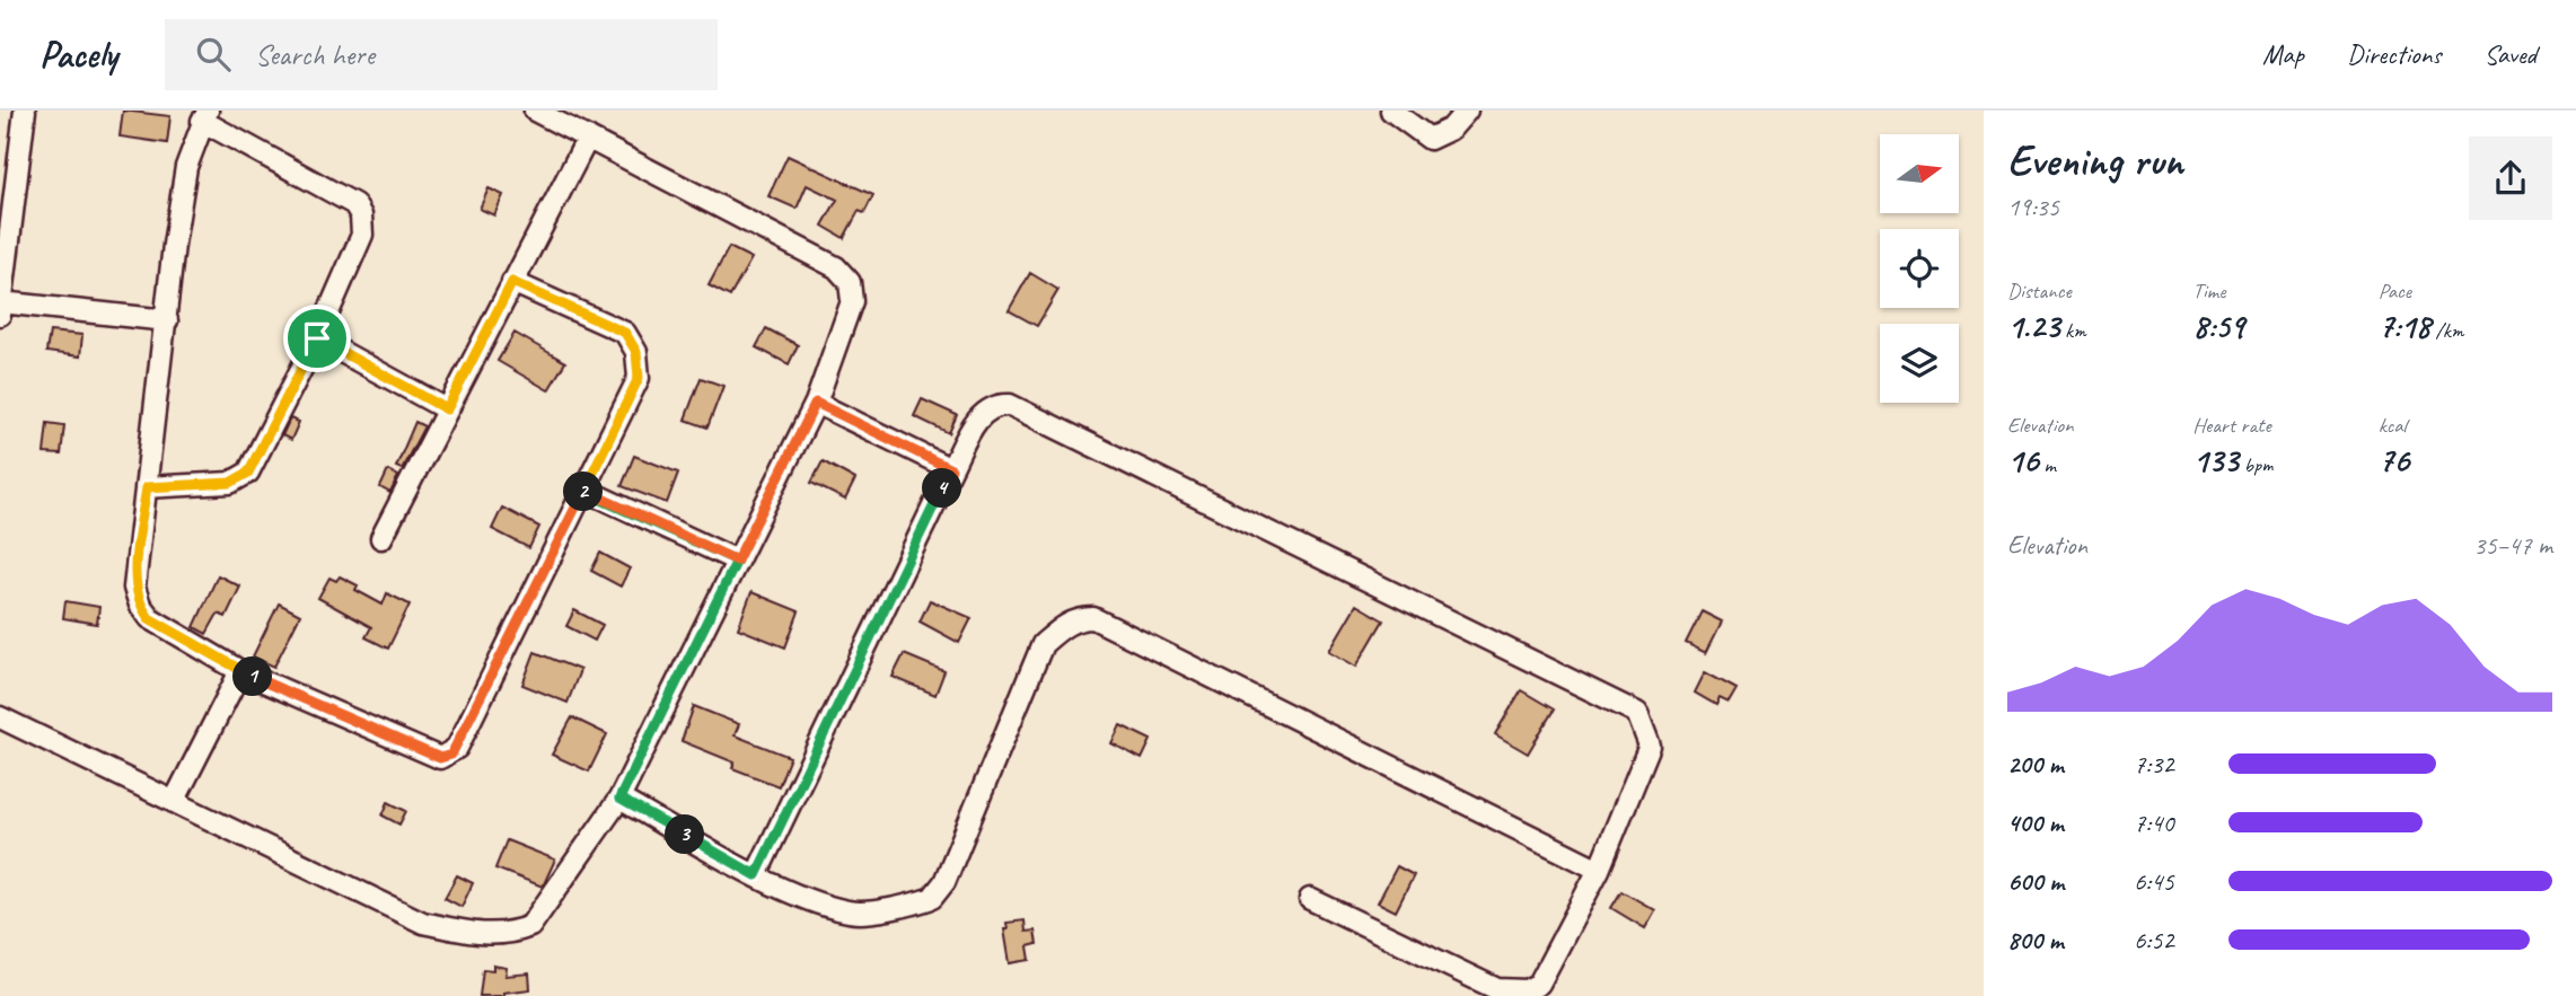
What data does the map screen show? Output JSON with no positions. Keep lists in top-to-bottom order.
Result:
{
  "north": "right",
  "page": {
    "header": "Pacely",
    "search": "Search here",
    "nav": ["Map", "Directions", "Saved"],
    "heading": ["Evening run", "19:35"],
    "stats": [
      ["Distance", "1.23 km"],
      ["Time", "8:59"],
      ["Pace", "7:18 /km"],
      ["Elevation", "16 m"],
      ["Heart rate", "133 bpm"],
      ["kcal", "76"]
    ],
    "pins": [
      "4",
      "2",
      "1",
      "3"
    ],
    "chart": ["Elevation", "35–47 m"],
    "list": [
      {
        "name": "200 m",
        "note": "7:32"
      },
      {
        "name": "400 m",
        "note": "7:40"
      },
      {
        "name": "600 m",
        "note": "6:45"
      },
      {
        "name": "800 m",
        "note": "6:52"
      }
    ]
  }
}
